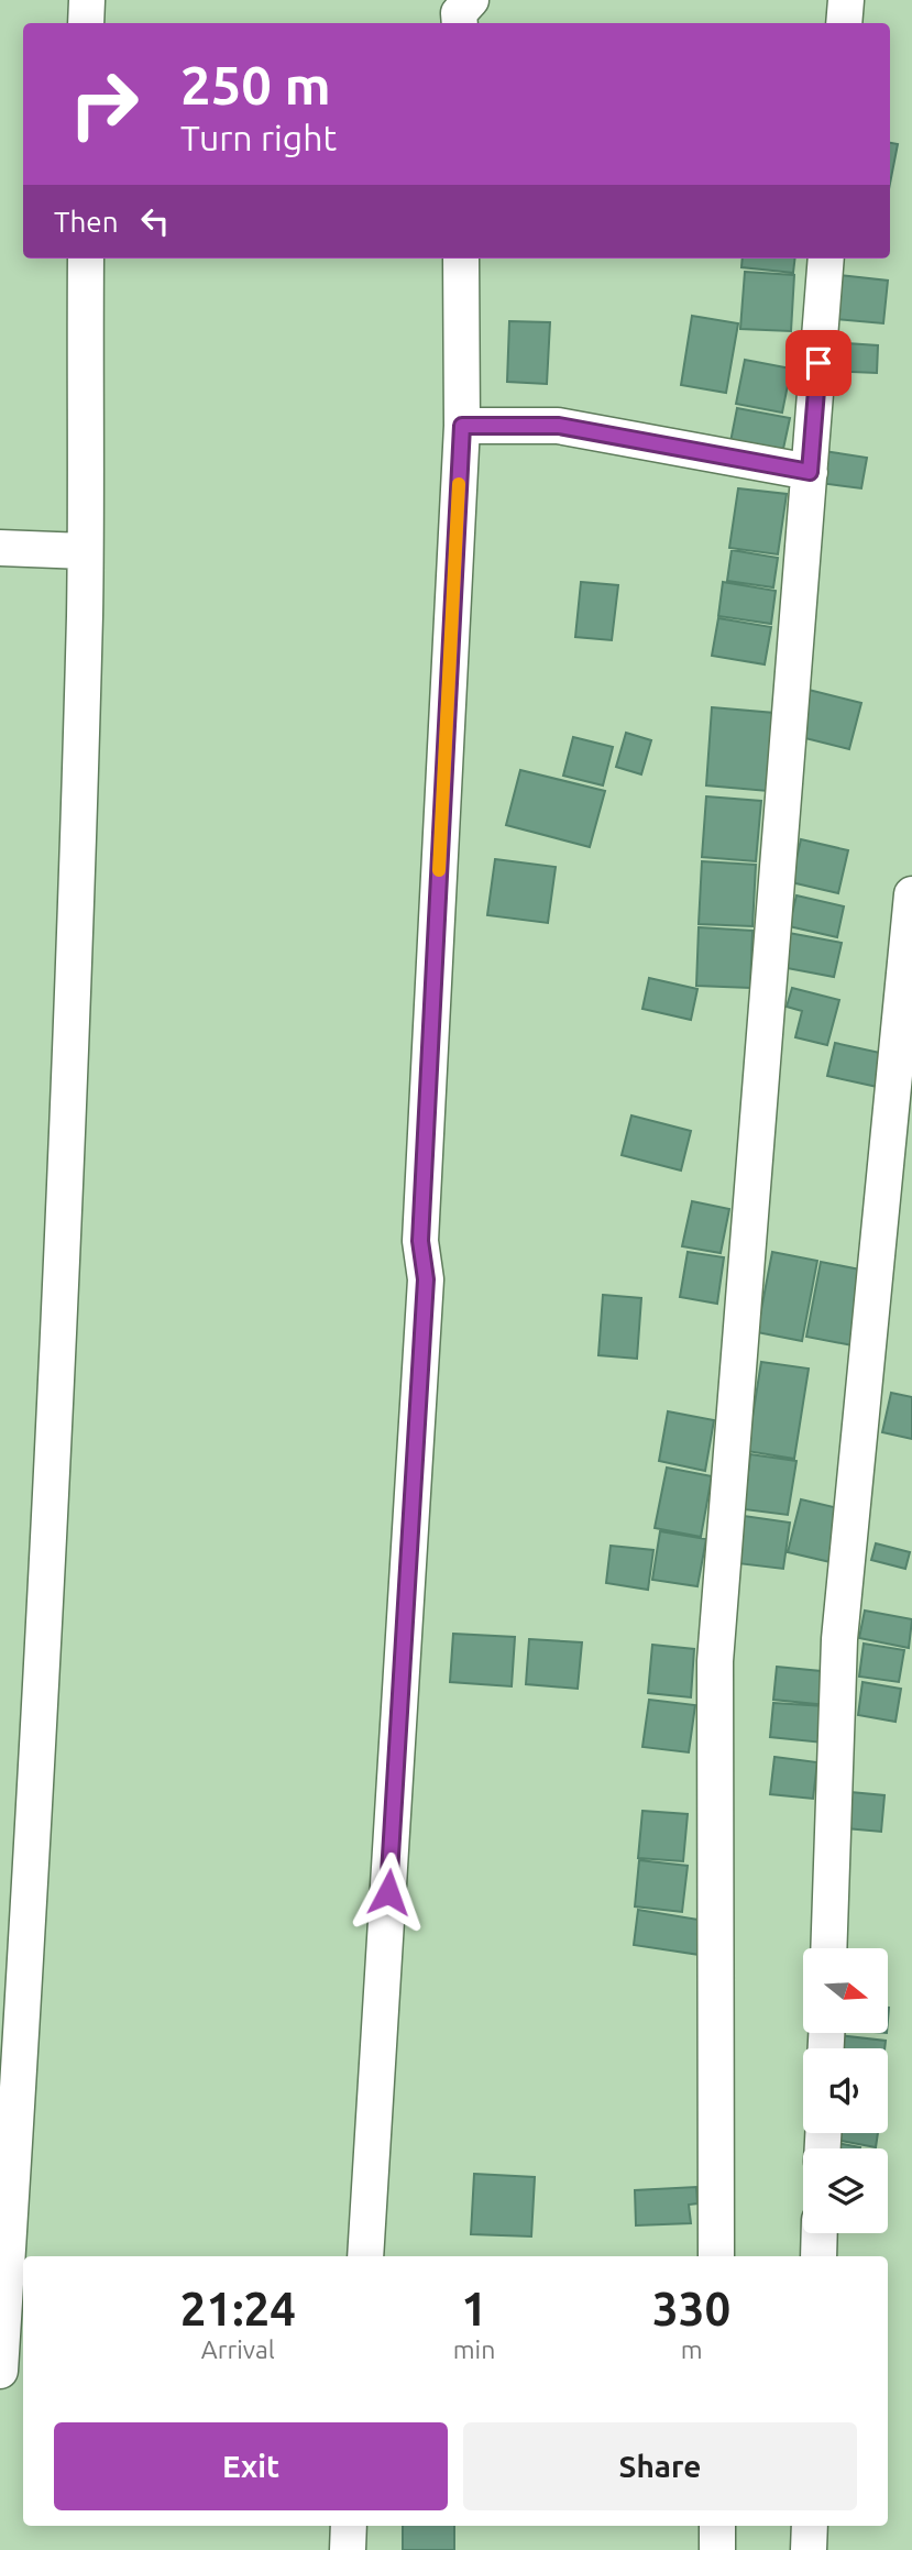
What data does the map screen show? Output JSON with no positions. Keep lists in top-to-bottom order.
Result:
{
  "north": "right",
  "page": {
    "turn": ["250 m", "Turn right"],
    "then": "Then",
    "eta": [
      "21:24",
      "Arrival",
      "1",
      "min",
      "330",
      "m"
    ],
    "buttons": ["Exit", "Share"]
  }
}
